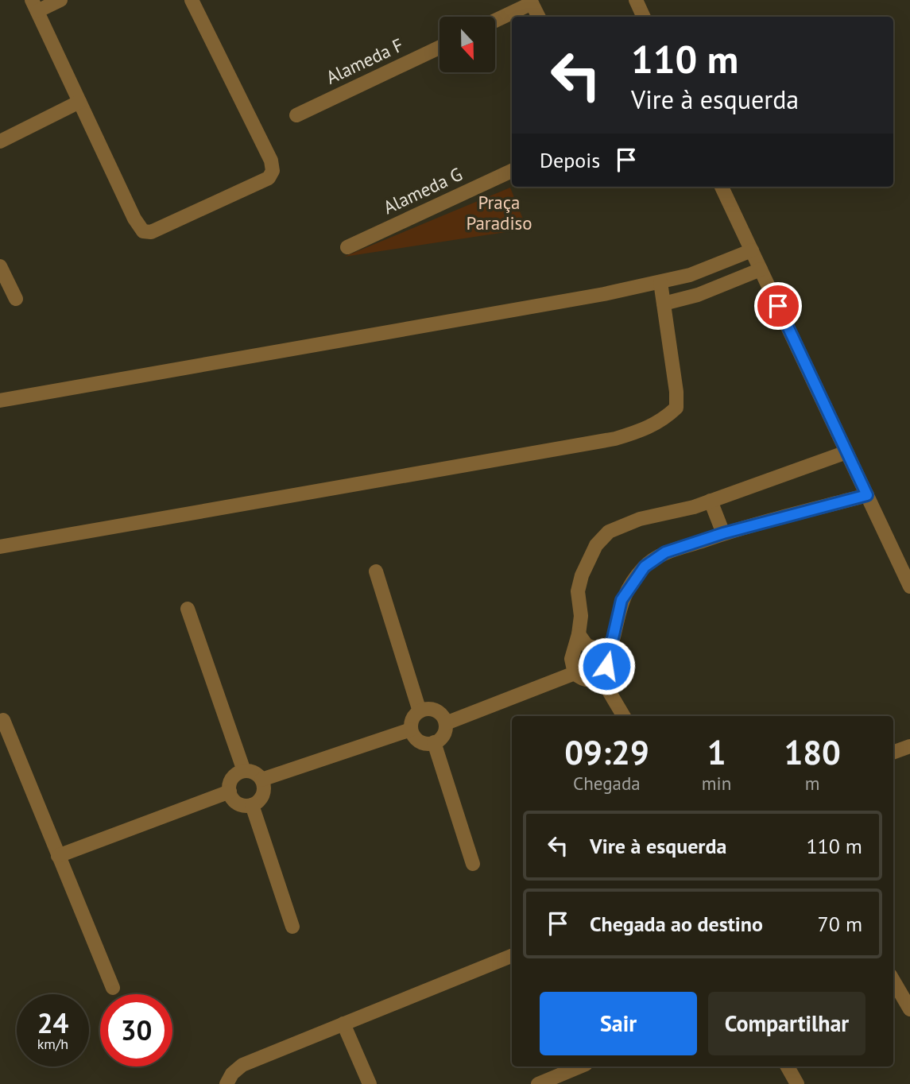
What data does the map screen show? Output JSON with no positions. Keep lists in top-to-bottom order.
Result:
{
  "streets": {
    "street": ["Alameda F", "Alameda G"]
  },
  "parks": ["Praça Paradiso"],
  "north": "bottom",
  "page": {
    "turn": ["110 m", "Vire à esquerda"],
    "then": "Depois",
    "eta": [
      "09:29",
      "Chegada",
      "1",
      "min",
      "180",
      "m"
    ],
    "list": [
      {
        "name": "Vire à esquerda",
        "value": "110 m"
      },
      {
        "name": "Chegada ao destino",
        "value": "70 m"
      }
    ],
    "buttons": ["Sair", "Compartilhar"],
    "speed": "24 km/h",
    "limit": "30"
  }
}
